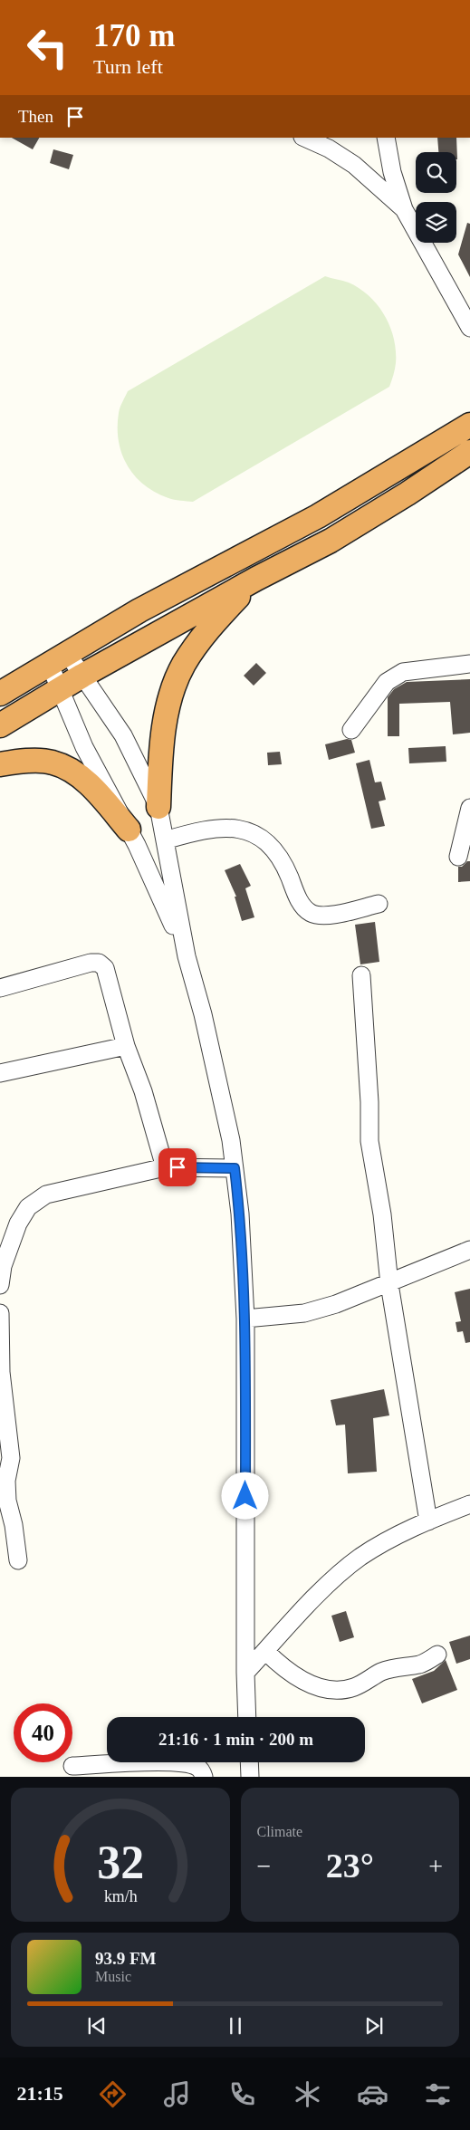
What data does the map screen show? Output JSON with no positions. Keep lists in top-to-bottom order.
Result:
{
  "page": {
    "turn": ["170 m", "Turn left"],
    "then": "Then",
    "limit": "40",
    "trip": "21:16 · 1 min · 200 m",
    "tile": "Climate",
    "heat": ["−", "23°", "+"],
    "song": ["93.9 FM", "Music"],
    "tabs": "21:15",
    "gauge": ["32", "km/h"]
  }
}
